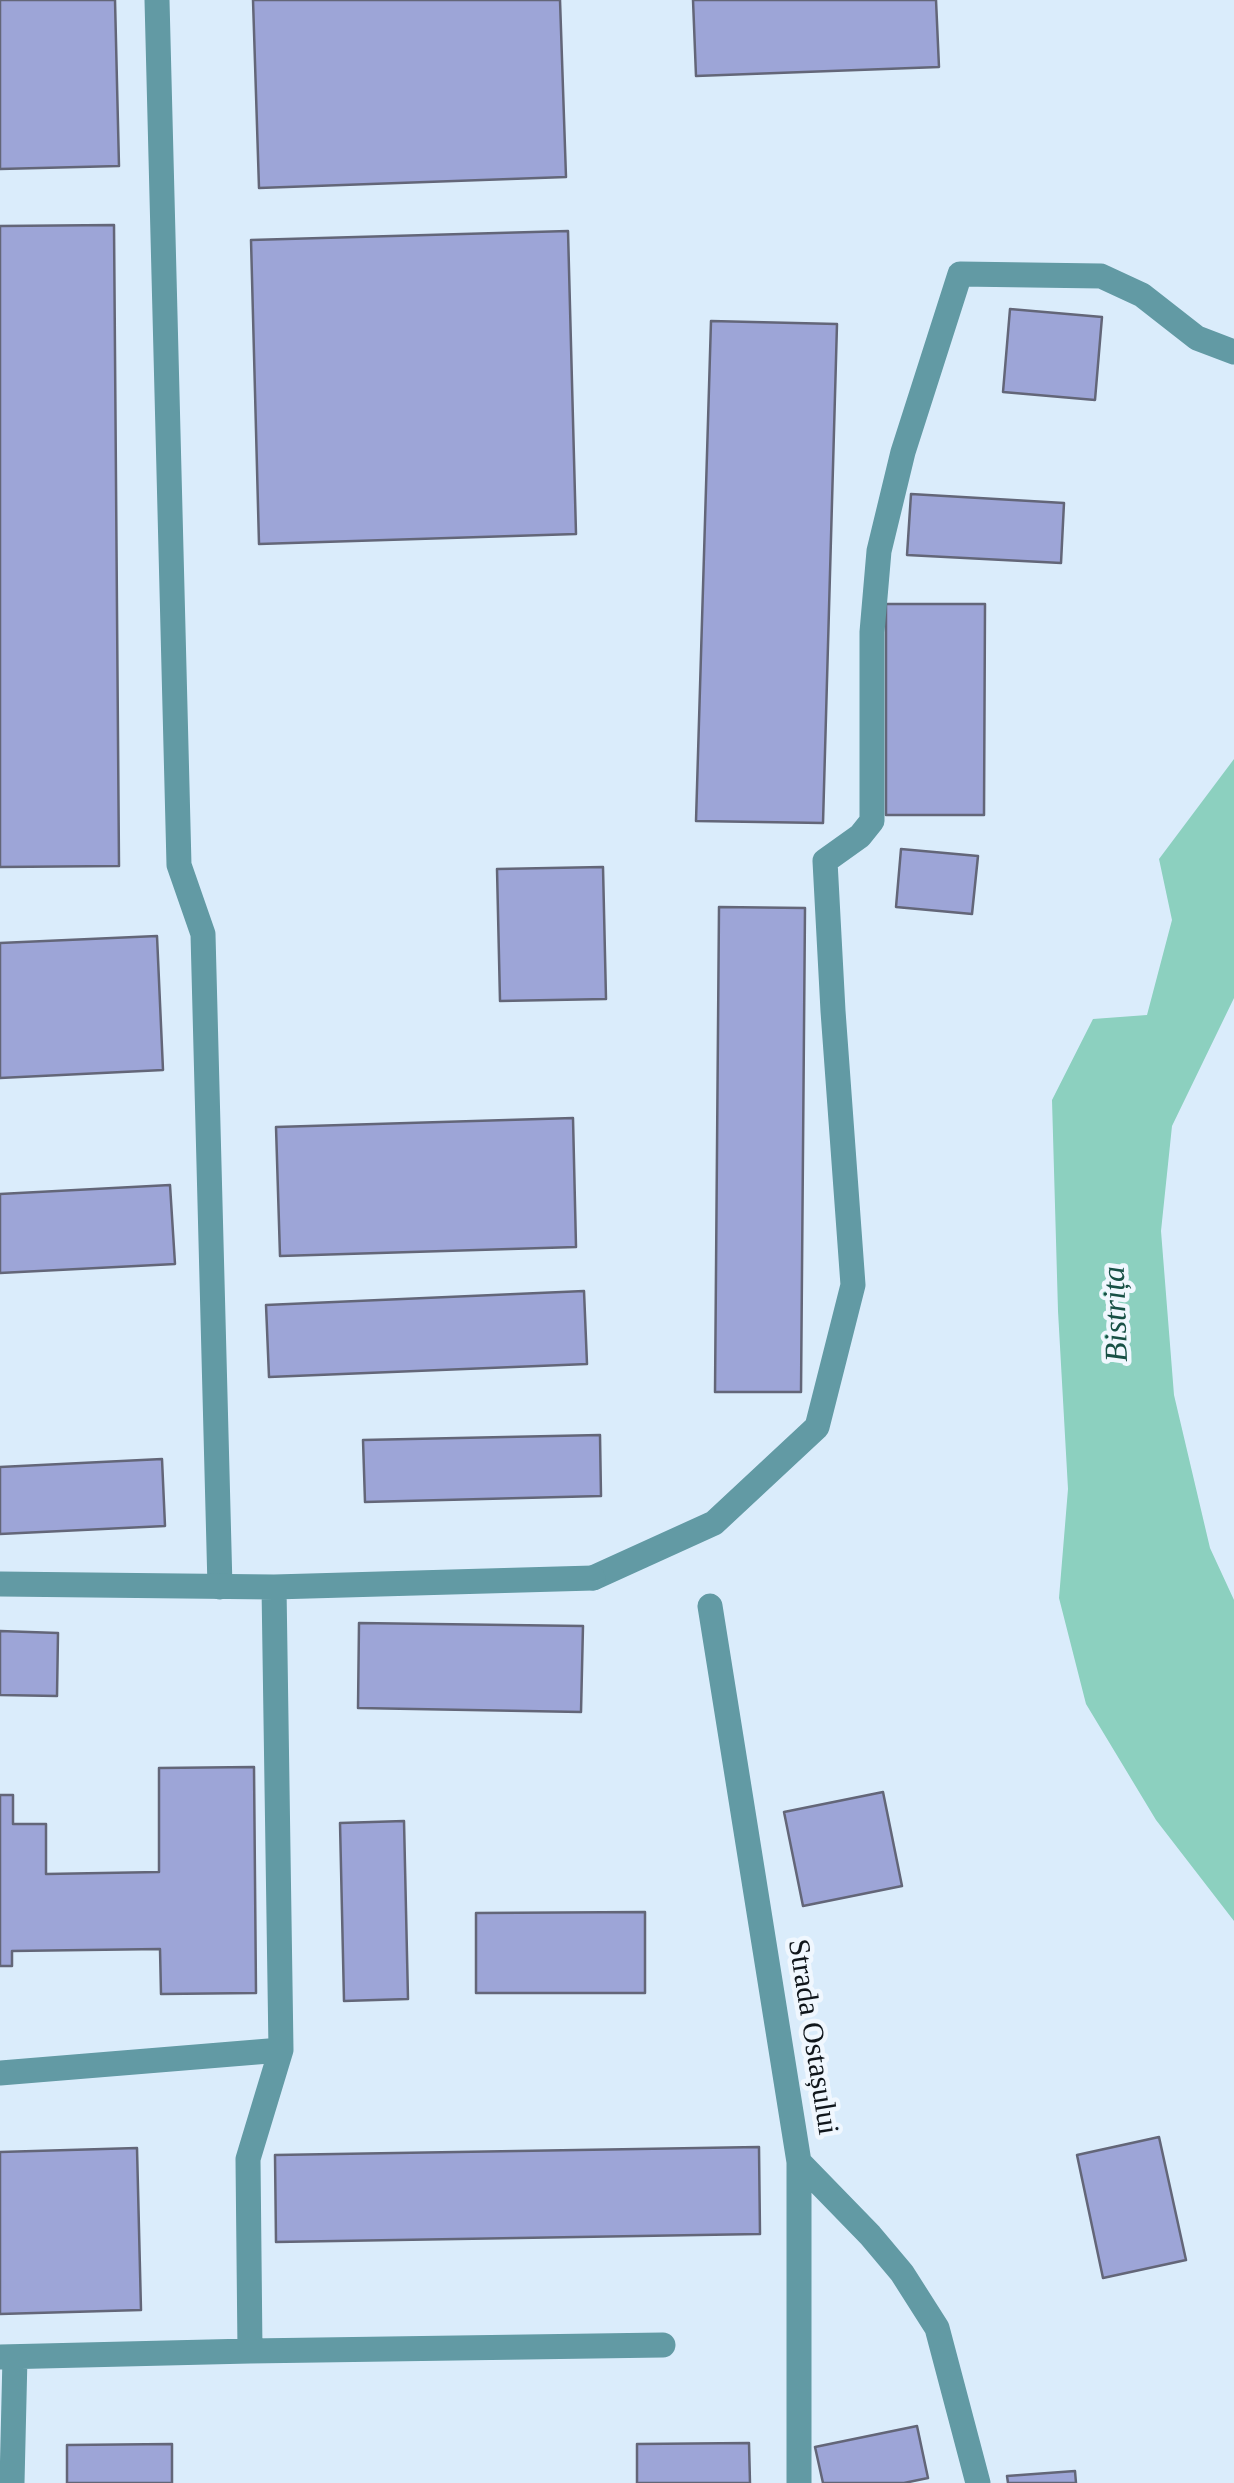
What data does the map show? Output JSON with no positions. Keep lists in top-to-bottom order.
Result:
{
  "streets": {
    "street": ["Strada Ostașului"]
  },
  "water": ["Bistrița"]
}
